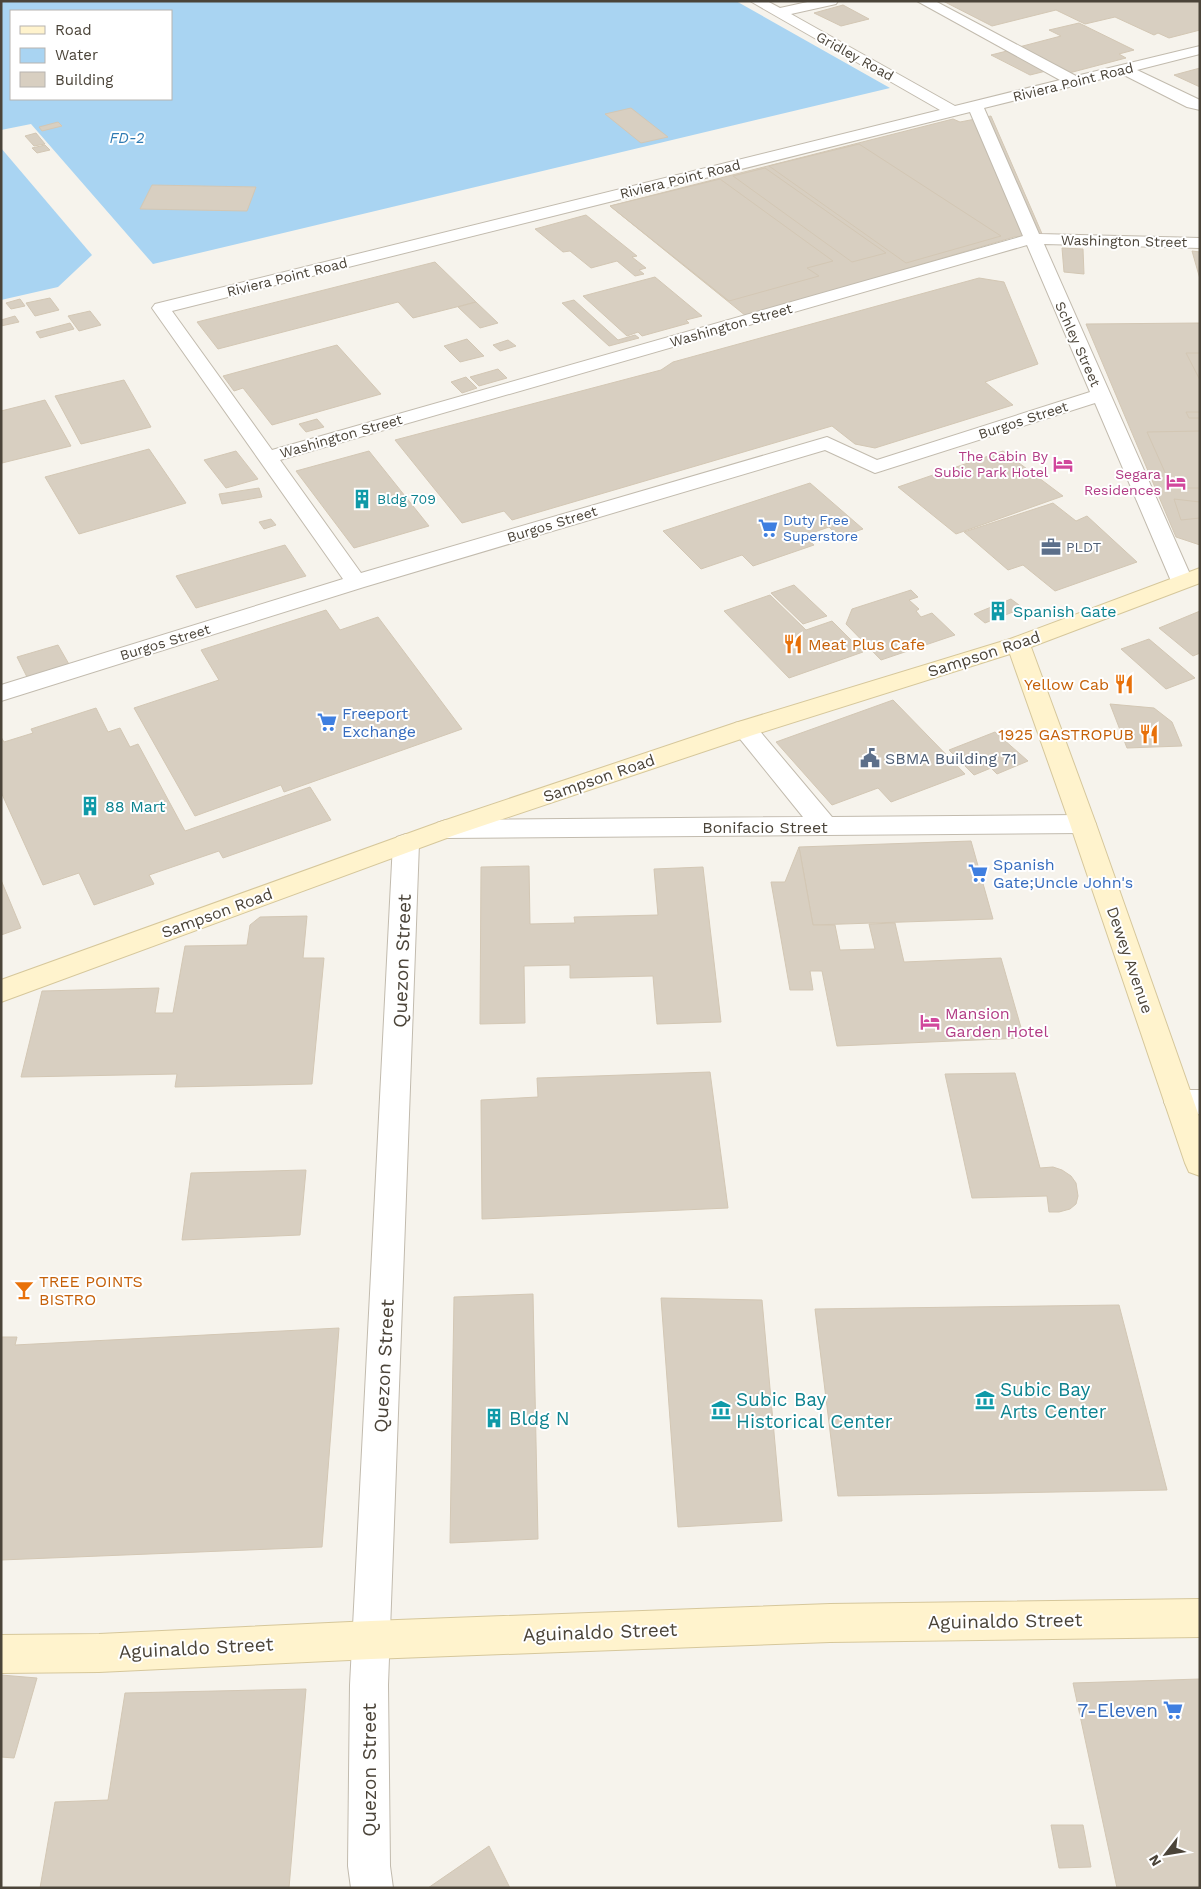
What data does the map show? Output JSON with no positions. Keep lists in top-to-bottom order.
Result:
{
  "streets": {
    "main road": ["Sampson Road", "Dewey Avenue", "Aguinaldo Street"],
    "street": [
      "Gridley Road",
      "Riviera Point Road",
      "Washington Street",
      "Schley Street",
      "Burgos Street",
      "Bonifacio Street",
      "Quezon Street"
    ]
  },
  "crossings": [
    ["Gridley Road", "Riviera Point Road"],
    ["Riviera Point Road", "Washington Street"],
    ["Riviera Point Road", "Schley Street"],
    ["Washington Street", "Schley Street"],
    ["Schley Street", "Burgos Street"],
    ["Schley Street", "Sampson Road"],
    ["Sampson Road", "Bonifacio Street"],
    ["Sampson Road", "Dewey Avenue"],
    ["Sampson Road", "Quezon Street"],
    ["Bonifacio Street", "Dewey Avenue"],
    ["Quezon Street", "Aguinaldo Street"]
  ],
  "water": ["FD-2"],
  "places": {
    "hotel": ["The Cabin By Subic Park Hotel", "Segara Residences", "Mansion Garden Hotel"],
    "building": [
      "Bldg 709",
      "Spanish Gate",
      "88 Mart",
      "Bldg N"
    ],
    "supermarket": [
      "Duty Free Superstore",
      "Freeport Exchange",
      "Spanish Gate;Uncle John's",
      "7-Eleven"
    ],
    "office": ["PLDT"],
    "restaurant": ["Meat Plus Cafe", "Yellow Cab", "1925 GASTROPUB"],
    "public building": ["SBMA Building 71"],
    "bar": ["TREE POINTS BISTRO"],
    "museum": ["Subic Bay Arts Center", "Subic Bay Historical Center"]
  },
  "legend": ["Road", "Water", "Building"],
  "north": "bottom left"
}
